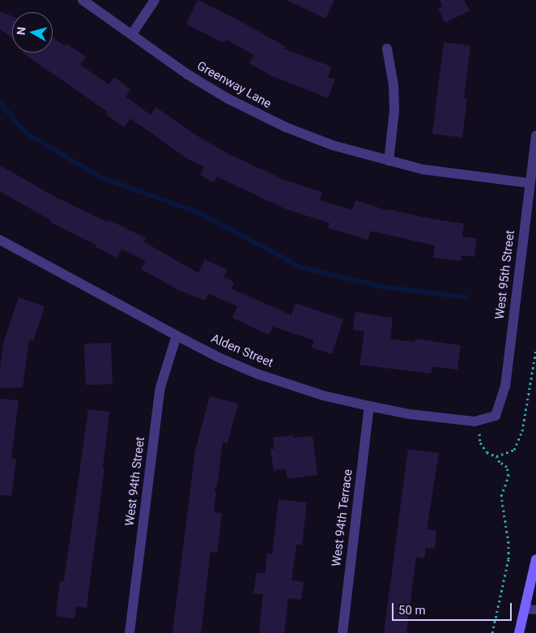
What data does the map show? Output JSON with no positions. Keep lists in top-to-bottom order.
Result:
{
  "streets": {
    "street": [
      "Greenway Lane",
      "West 95th Street",
      "Alden Street",
      "West 94th Street",
      "West 94th Terrace"
    ]
  },
  "crossings": [
    ["Greenway Lane", "West 95th Street"],
    ["West 95th Street", "Alden Street"],
    ["Alden Street", "West 94th Street"],
    ["Alden Street", "West 94th Terrace"]
  ],
  "scale_bar": "50 m",
  "north": "left"
}
